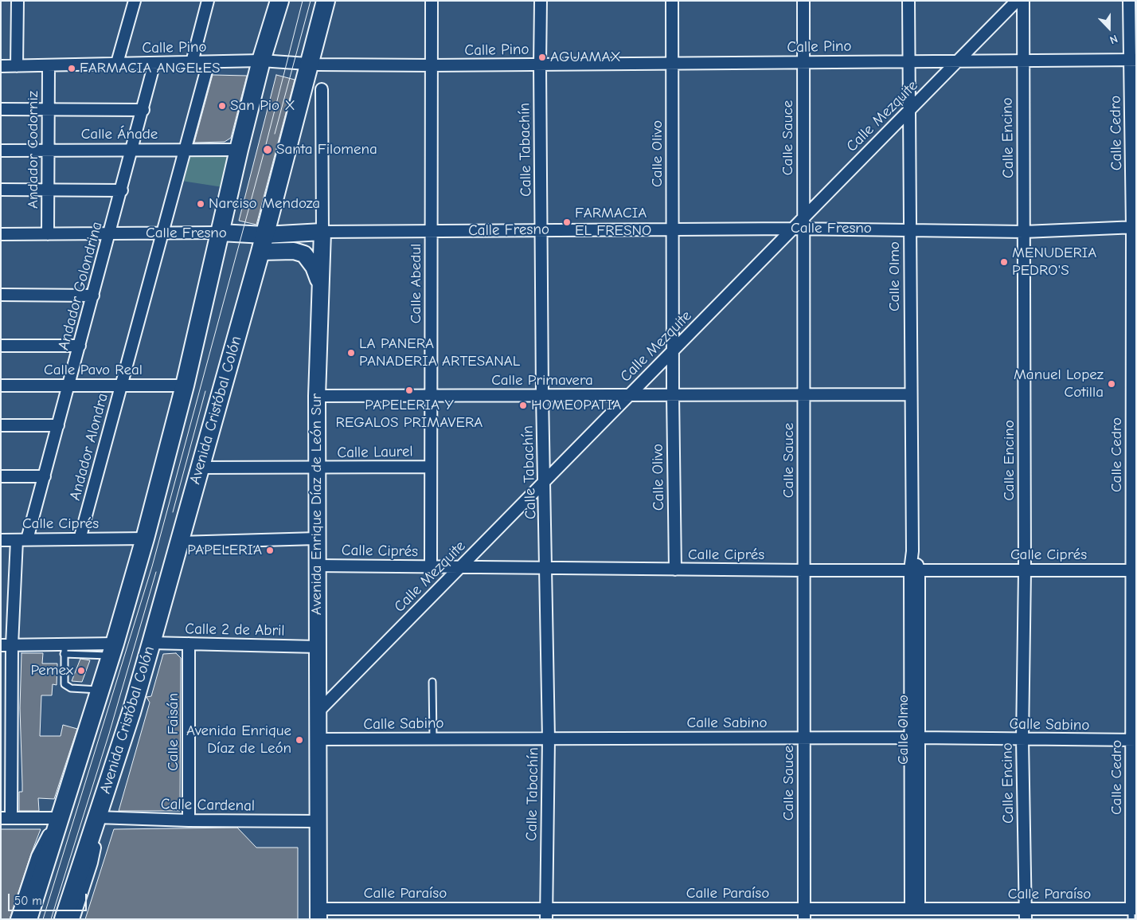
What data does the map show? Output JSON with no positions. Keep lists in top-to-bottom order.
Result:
{
  "streets": {
    "main road": ["Calle Fresno", "Avenida Cristóbal Colón", "Avenida Enrique Díaz de León Sur"],
    "street": [
      "Calle Pino",
      "Calle Mezquite",
      "Calle Cedro",
      "Calle Ánade",
      "Calle Sauce",
      "Calle Encino",
      "Andador Codorniz",
      "Calle Tabachín",
      "Calle Olivo",
      "Calle Olmo",
      "Calle Abedul",
      "Andador Golondrina",
      "Calle Pavo Real",
      "Calle Primavera",
      "Andador Alondra",
      "Calle Laurel",
      "Calle Ciprés",
      "Calle 2 de Abril",
      "Calle Sabino",
      "Calle Faisán",
      "Calle Cardenal",
      "Calle Paraíso"
    ]
  },
  "crossings": [
    ["Calle Pino", "Calle Mezquite"],
    ["Calle Pino", "Calle Cedro"],
    ["Calle Pino", "Calle Sauce"],
    ["Calle Pino", "Calle Encino"],
    ["Calle Pino", "Andador Codorniz"],
    ["Calle Pino", "Calle Tabachín"],
    ["Calle Pino", "Calle Olivo"],
    ["Calle Pino", "Calle Olmo"],
    ["Calle Pino", "Calle Abedul"],
    ["Calle Pino", "Andador Golondrina"],
    ["Calle Pino", "Avenida Cristóbal Colón"],
    ["Calle Pino", "Andador Alondra"],
    ["Calle Mezquite", "Calle Sauce"],
    ["Calle Mezquite", "Calle Tabachín"],
    ["Calle Mezquite", "Calle Olivo"],
    ["Calle Mezquite", "Calle Fresno"],
    ["Calle Mezquite", "Calle Olmo"],
    ["Calle Mezquite", "Calle Primavera"],
    ["Calle Mezquite", "Avenida Enrique Díaz de León Sur"],
    ["Calle Mezquite", "Calle Ciprés"],
    ["Calle Cedro", "Calle Fresno"],
    ["Calle Cedro", "Calle Ciprés"],
    ["Calle Cedro", "Calle Sabino"],
    ["Calle Cedro", "Calle Paraíso"],
    ["Calle Ánade", "Andador Codorniz"],
    ["Calle Ánade", "Andador Golondrina"],
    ["Calle Ánade", "Andador Alondra"],
    ["Calle Sauce", "Calle Fresno"],
    ["Calle Sauce", "Calle Primavera"],
    ["Calle Sauce", "Calle Ciprés"],
    ["Calle Sauce", "Calle Sabino"],
    ["Calle Sauce", "Calle Paraíso"],
    ["Calle Encino", "Calle Fresno"],
    ["Calle Encino", "Calle Ciprés"],
    ["Calle Encino", "Calle Sabino"],
    ["Calle Encino", "Calle Paraíso"],
    ["Andador Codorniz", "Calle Fresno"],
    ["Calle Tabachín", "Calle Fresno"],
    ["Calle Tabachín", "Calle Primavera"],
    ["Calle Tabachín", "Calle Ciprés"],
    ["Calle Tabachín", "Calle Sabino"],
    ["Calle Tabachín", "Calle Paraíso"],
    ["Calle Olivo", "Calle Fresno"],
    ["Calle Olivo", "Calle Primavera"],
    ["Calle Olivo", "Calle Ciprés"],
    ["Calle Fresno", "Calle Olmo"],
    ["Calle Fresno", "Calle Abedul"],
    ["Calle Fresno", "Andador Golondrina"],
    ["Calle Fresno", "Avenida Cristóbal Colón"],
    ["Calle Fresno", "Andador Alondra"],
    ["Calle Fresno", "Avenida Enrique Díaz de León Sur"],
    ["Calle Olmo", "Calle Primavera"],
    ["Calle Olmo", "Calle Ciprés"],
    ["Calle Olmo", "Calle Sabino"],
    ["Calle Olmo", "Calle Paraíso"],
    ["Calle Abedul", "Calle Primavera"],
    ["Calle Abedul", "Calle Laurel"],
    ["Calle Abedul", "Calle Ciprés"],
    ["Andador Golondrina", "Calle Pavo Real"],
    ["Andador Golondrina", "Calle Ciprés"],
    ["Calle Pavo Real", "Andador Alondra"],
    ["Calle Primavera", "Avenida Enrique Díaz de León Sur"],
    ["Avenida Cristóbal Colón", "Calle Laurel"],
    ["Avenida Cristóbal Colón", "Calle 2 de Abril"],
    ["Avenida Cristóbal Colón", "Calle Cardenal"],
    ["Andador Alondra", "Calle Ciprés"],
    ["Calle Laurel", "Avenida Enrique Díaz de León Sur"],
    ["Avenida Enrique Díaz de León Sur", "Calle Ciprés"],
    ["Avenida Enrique Díaz de León Sur", "Calle 2 de Abril"],
    ["Avenida Enrique Díaz de León Sur", "Calle Sabino"],
    ["Avenida Enrique Díaz de León Sur", "Calle Cardenal"],
    ["Avenida Enrique Díaz de León Sur", "Calle Paraíso"],
    ["Calle 2 de Abril", "Calle Faisán"],
    ["Calle Faisán", "Calle Cardenal"]
  ],
  "places": [
    "AGUAMAX",
    "FARMACIA ANGELES",
    "San Pio X",
    "Santa Filomena",
    "Narciso Mendoza",
    "FARMACIA EL FRESNO",
    "MENUDERIA PEDRO'S",
    "LA PANERA PANADERIA ARTESANAL",
    "Manuel Lopez Cotilla",
    "PAPELERIA Y REGALOS PRIMAVERA",
    "HOMEOPATIA",
    "PAPELERIA",
    "Pemex",
    "Avenida Enrique Díaz de León"
  ],
  "scale_bar": "50 m",
  "north": "bottom"
}
